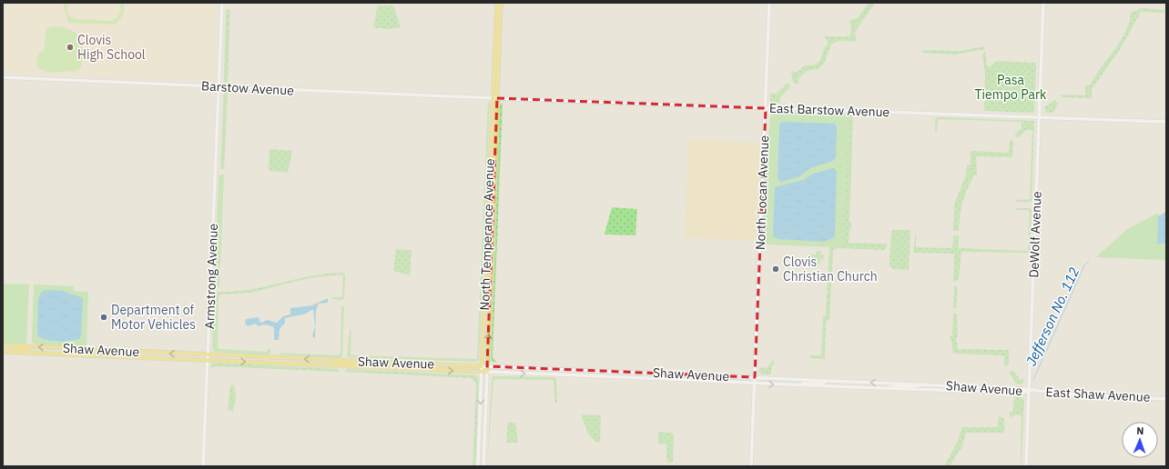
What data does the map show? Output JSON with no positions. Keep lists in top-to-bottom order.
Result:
{
  "streets": {
    "main road": ["North Temperance Avenue", "Shaw Avenue"],
    "street": [
      "Barstow Avenue",
      "East Barstow Avenue",
      "North Locan Avenue",
      "DeWolf Avenue",
      "Armstrong Avenue",
      "East Shaw Avenue"
    ]
  },
  "crossings": [
    ["Barstow Avenue", "East Barstow Avenue"],
    ["Barstow Avenue", "North Temperance Avenue"],
    ["Barstow Avenue", "Armstrong Avenue"],
    ["East Barstow Avenue", "North Locan Avenue"],
    ["East Barstow Avenue", "North Temperance Avenue"],
    ["East Barstow Avenue", "DeWolf Avenue"],
    ["North Locan Avenue", "Shaw Avenue"],
    ["North Temperance Avenue", "Shaw Avenue"],
    ["DeWolf Avenue", "Shaw Avenue"],
    ["DeWolf Avenue", "East Shaw Avenue"],
    ["Armstrong Avenue", "Shaw Avenue"],
    ["Shaw Avenue", "East Shaw Avenue"]
  ],
  "water": ["Jefferson No. 112"],
  "parks": ["Pasa Tiempo Park"],
  "places": ["Clovis High School", "Clovis Christian Church", "Department of Motor Vehicles"],
  "north": "top"
}
